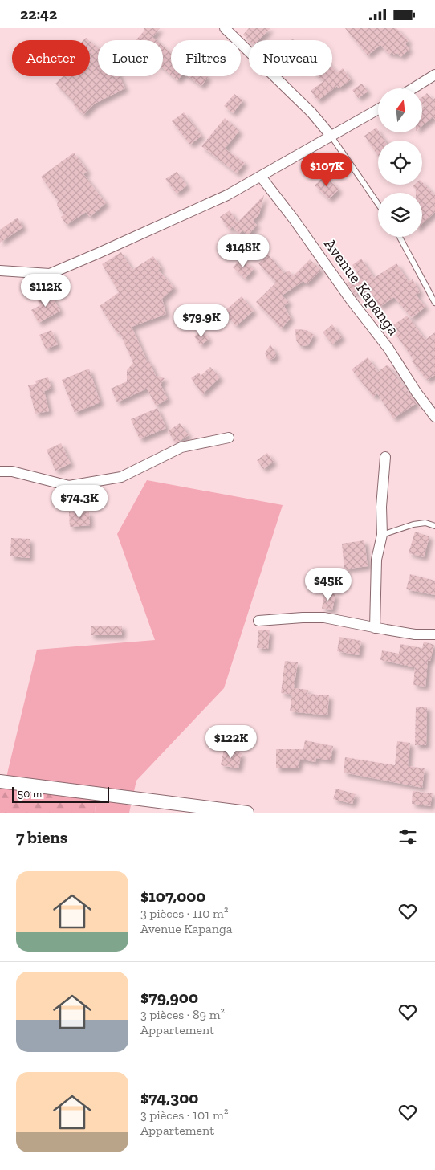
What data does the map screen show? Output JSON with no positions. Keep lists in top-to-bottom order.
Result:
{
  "streets": {
    "street": ["Avenue Kapanga"]
  },
  "scale_bar": "50 m",
  "north": "top",
  "page": {
    "status": "22:42",
    "chip": [
      "Acheter",
      "Louer",
      "Filtres",
      "Nouveau"
    ],
    "price": [
      "$107K",
      "$148K",
      "$112K",
      "$79.9K",
      "$74.3K",
      "$45K",
      "$122K"
    ],
    "scale": "50 m",
    "heading": "7 biens",
    "list": [
      {
        "name": "$107,000",
        "note": "3 pièces · 110 m² · Avenue Kapanga"
      },
      {
        "name": "$79,900",
        "note": "3 pièces · 89 m² · Appartement"
      },
      {
        "name": "$74,300",
        "note": "3 pièces · 101 m² · Appartement"
      }
    ]
  }
}
